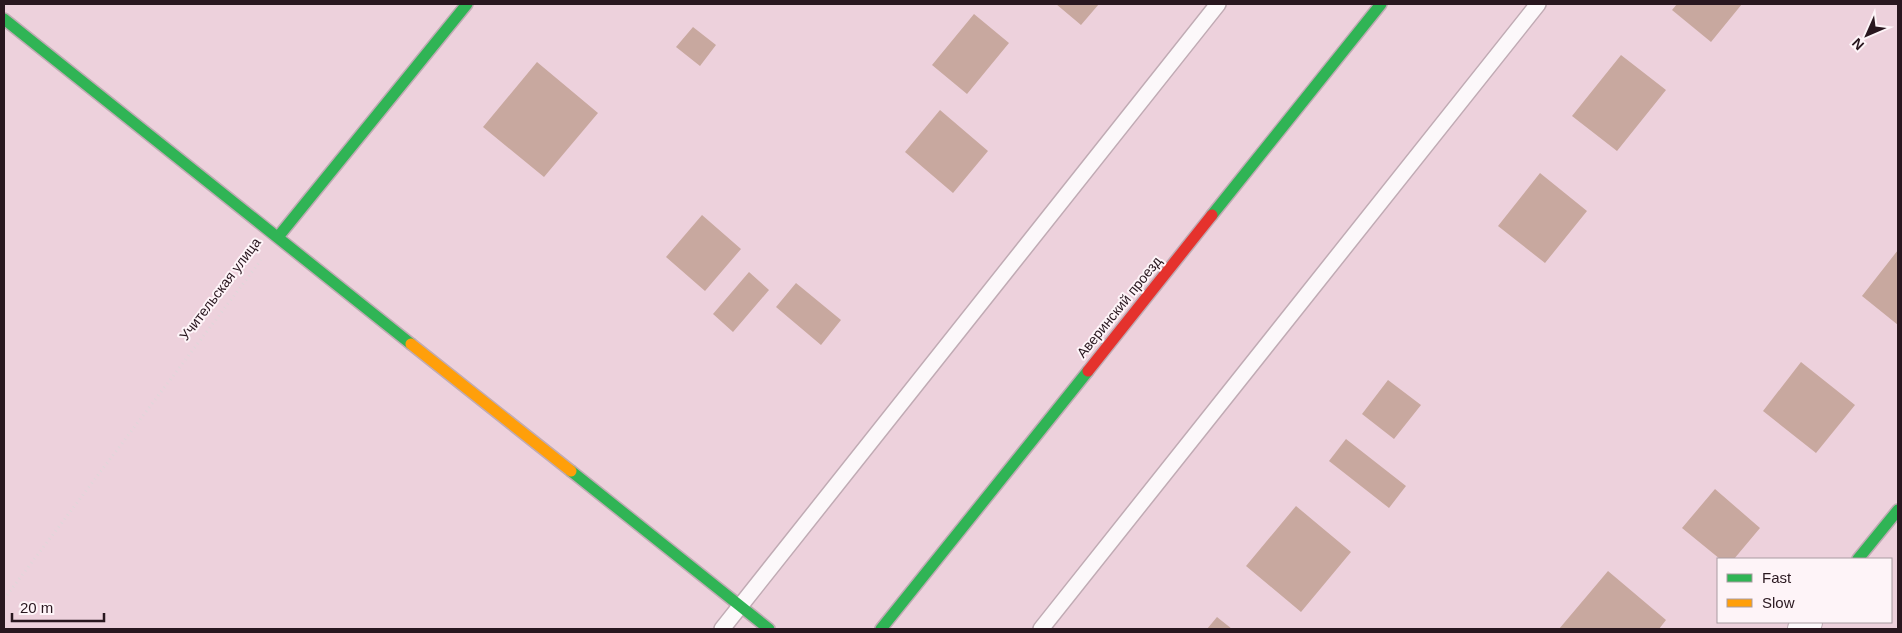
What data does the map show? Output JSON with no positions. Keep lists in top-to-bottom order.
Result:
{
  "streets": {
    "street": ["Учительская улица", "Аверинский проезд"]
  },
  "legend": ["Fast", "Slow"],
  "scale_bar": "20 m",
  "north": "bottom left"
}
